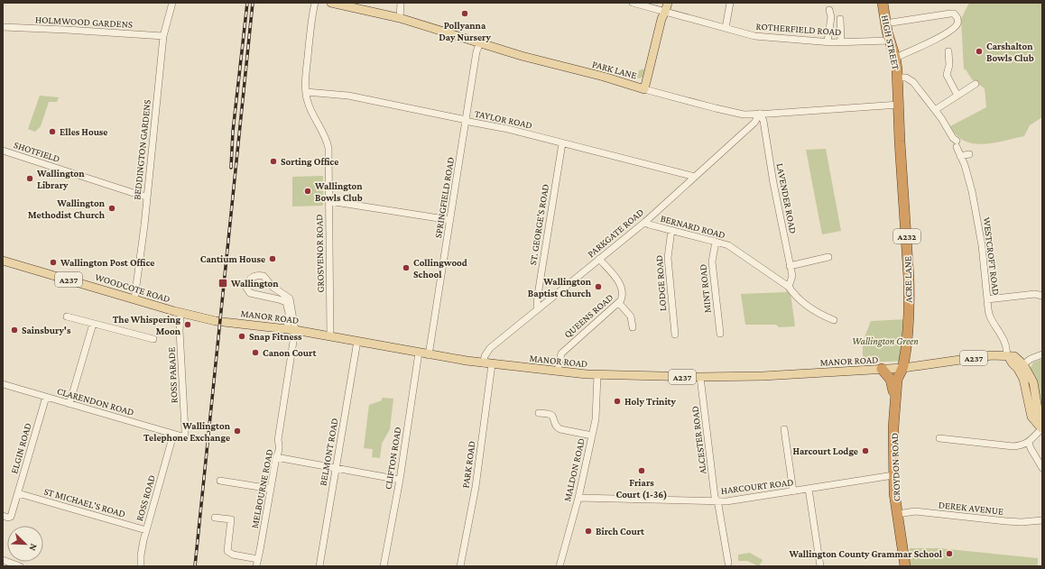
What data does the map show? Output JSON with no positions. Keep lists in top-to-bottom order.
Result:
{
  "streets": {
    "highway": [
      "HIGH STREET",
      "A232",
      "ACRE LANE",
      "CROYDON ROAD"
    ],
    "main road": [
      "PARK LANE",
      "A237",
      "WOODCOTE ROAD",
      "MANOR ROAD"
    ],
    "street": [
      "HOLMWOOD GARDENS",
      "ROTHERFIELD ROAD",
      "TAYLOR ROAD",
      "BEDDINGTON GARDENS",
      "SHOTFIELD",
      "SPRINGFIELD ROAD",
      "LAVENDER ROAD",
      "ST. GEORGE'S ROAD",
      "BERNARD ROAD",
      "PARKGATE ROAD",
      "GROSVENOR ROAD",
      "WESTCROFT ROAD",
      "LODGE ROAD",
      "MINT ROAD",
      "QUEENS ROAD",
      "ROSS PARADE",
      "CLARENDON ROAD",
      "ALCESTER ROAD",
      "ELGIN ROAD",
      "BELMONT ROAD",
      "CLIFTON ROAD",
      "PARK ROAD",
      "MALDON ROAD",
      "HARCOURT ROAD",
      "MELBOURNE ROAD",
      "ROSS ROAD",
      "ST MICHAEL'S ROAD",
      "DEREK AVENUE"
    ]
  },
  "crossings": [
    ["HOLMWOOD GARDENS", "BEDDINGTON GARDENS"],
    ["ROTHERFIELD ROAD", "HIGH STREET"],
    ["HIGH STREET", "PARK LANE"],
    ["HIGH STREET", "WESTCROFT ROAD"],
    ["HIGH STREET", "ACRE LANE"],
    ["PARK LANE", "SPRINGFIELD ROAD"],
    ["PARK LANE", "LAVENDER ROAD"],
    ["PARK LANE", "PARKGATE ROAD"],
    ["PARK LANE", "ACRE LANE"],
    ["TAYLOR ROAD", "SPRINGFIELD ROAD"],
    ["TAYLOR ROAD", "ST. GEORGE'S ROAD"],
    ["TAYLOR ROAD", "PARKGATE ROAD"],
    ["TAYLOR ROAD", "GROSVENOR ROAD"],
    ["BEDDINGTON GARDENS", "SHOTFIELD"],
    ["BEDDINGTON GARDENS", "WOODCOTE ROAD"],
    ["SPRINGFIELD ROAD", "MANOR ROAD"],
    ["LAVENDER ROAD", "BERNARD ROAD"],
    ["LAVENDER ROAD", "PARKGATE ROAD"],
    ["ST. GEORGE'S ROAD", "PARKGATE ROAD"],
    ["BERNARD ROAD", "PARKGATE ROAD"],
    ["BERNARD ROAD", "LODGE ROAD"],
    ["BERNARD ROAD", "MINT ROAD"],
    ["PARKGATE ROAD", "QUEENS ROAD"],
    ["PARKGATE ROAD", "MANOR ROAD"],
    ["PARKGATE ROAD", "PARK ROAD"],
    ["GROSVENOR ROAD", "MANOR ROAD"],
    ["WESTCROFT ROAD", "A237"],
    ["A237", "ACRE LANE"],
    ["A237", "MANOR ROAD"],
    ["A237", "CROYDON ROAD"],
    ["ACRE LANE", "MANOR ROAD"],
    ["ACRE LANE", "CROYDON ROAD"],
    ["WOODCOTE ROAD", "MANOR ROAD"],
    ["WOODCOTE ROAD", "ROSS PARADE"],
    ["QUEENS ROAD", "MANOR ROAD"],
    ["MANOR ROAD", "ALCESTER ROAD"],
    ["MANOR ROAD", "BELMONT ROAD"],
    ["MANOR ROAD", "CLIFTON ROAD"],
    ["MANOR ROAD", "PARK ROAD"],
    ["MANOR ROAD", "CROYDON ROAD"],
    ["MANOR ROAD", "MALDON ROAD"],
    ["MANOR ROAD", "MELBOURNE ROAD"],
    ["ROSS PARADE", "CLARENDON ROAD"],
    ["CLARENDON ROAD", "ELGIN ROAD"],
    ["CLARENDON ROAD", "ROSS ROAD"],
    ["ALCESTER ROAD", "HARCOURT ROAD"],
    ["ELGIN ROAD", "ST MICHAEL'S ROAD"],
    ["CROYDON ROAD", "HARCOURT ROAD"],
    ["CROYDON ROAD", "DEREK AVENUE"],
    ["MALDON ROAD", "HARCOURT ROAD"],
    ["ROSS ROAD", "ST MICHAEL'S ROAD"]
  ],
  "parks": ["Wallington Green"],
  "places": {
    "other": [
      "Pollyanna Day Nursery",
      "Carshalton Bowls Club",
      "Elles House",
      "Sorting Office",
      "Wallington Library",
      "Wallington Bowls Club",
      "Wallington Methodist Church",
      "Cantium House",
      "Wallington Post Office",
      "Collingwood School",
      "Wallington Baptist Church",
      "The Whispering Moon",
      "Sainsbury's",
      "Snap Fitness",
      "Canon Court",
      "Holy Trinity",
      "Wallington Telephone Exchange",
      "Harcourt Lodge",
      "Friars Court (1-36)",
      "Birch Court",
      "Wallington County Grammar School"
    ],
    "transit": ["Wallington"]
  },
  "north": "bottom right"
}
